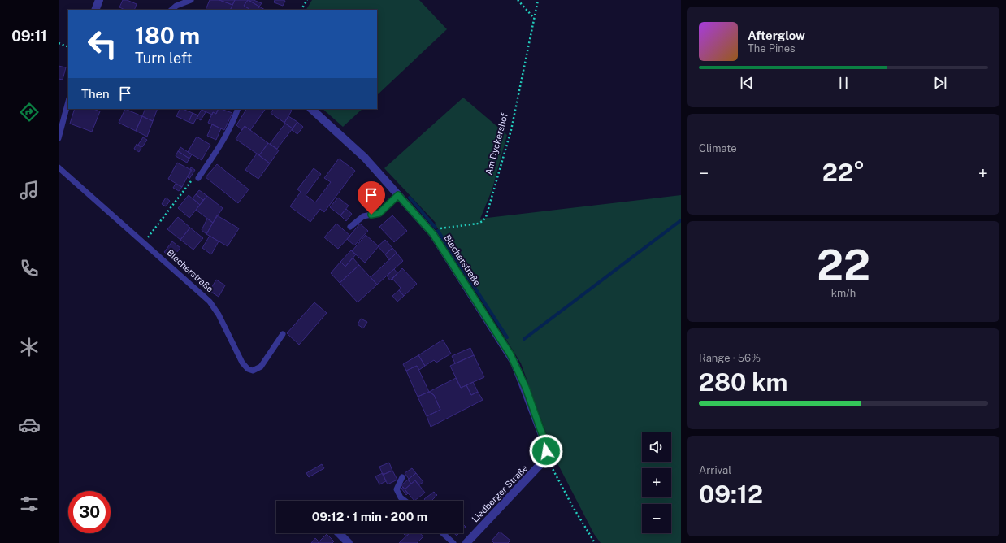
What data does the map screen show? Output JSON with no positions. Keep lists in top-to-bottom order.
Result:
{
  "streets": {
    "street": ["Blecherstraße", "Liedberger Straße"],
    "path": ["Am Dyckershof"]
  },
  "crossings": [
    ["Am Dyckershof", "Blecherstraße"],
    ["Blecherstraße", "Liedberger Straße"]
  ],
  "page": {
    "tabs": "09:11",
    "turn": ["180 m", "Turn left"],
    "song": ["Afterglow", "The Pines"],
    "then": "Then",
    "tile": [
      "Climate",
      ["22", "km/h"],
      ["Range · 56%", "280 km"],
      ["Arrival", "09:12"]
    ],
    "heat": ["−", "22°", "+"],
    "map_buttons": ["+", "−"],
    "limit": "30",
    "trip": "09:12 · 1 min · 200 m"
  }
}
